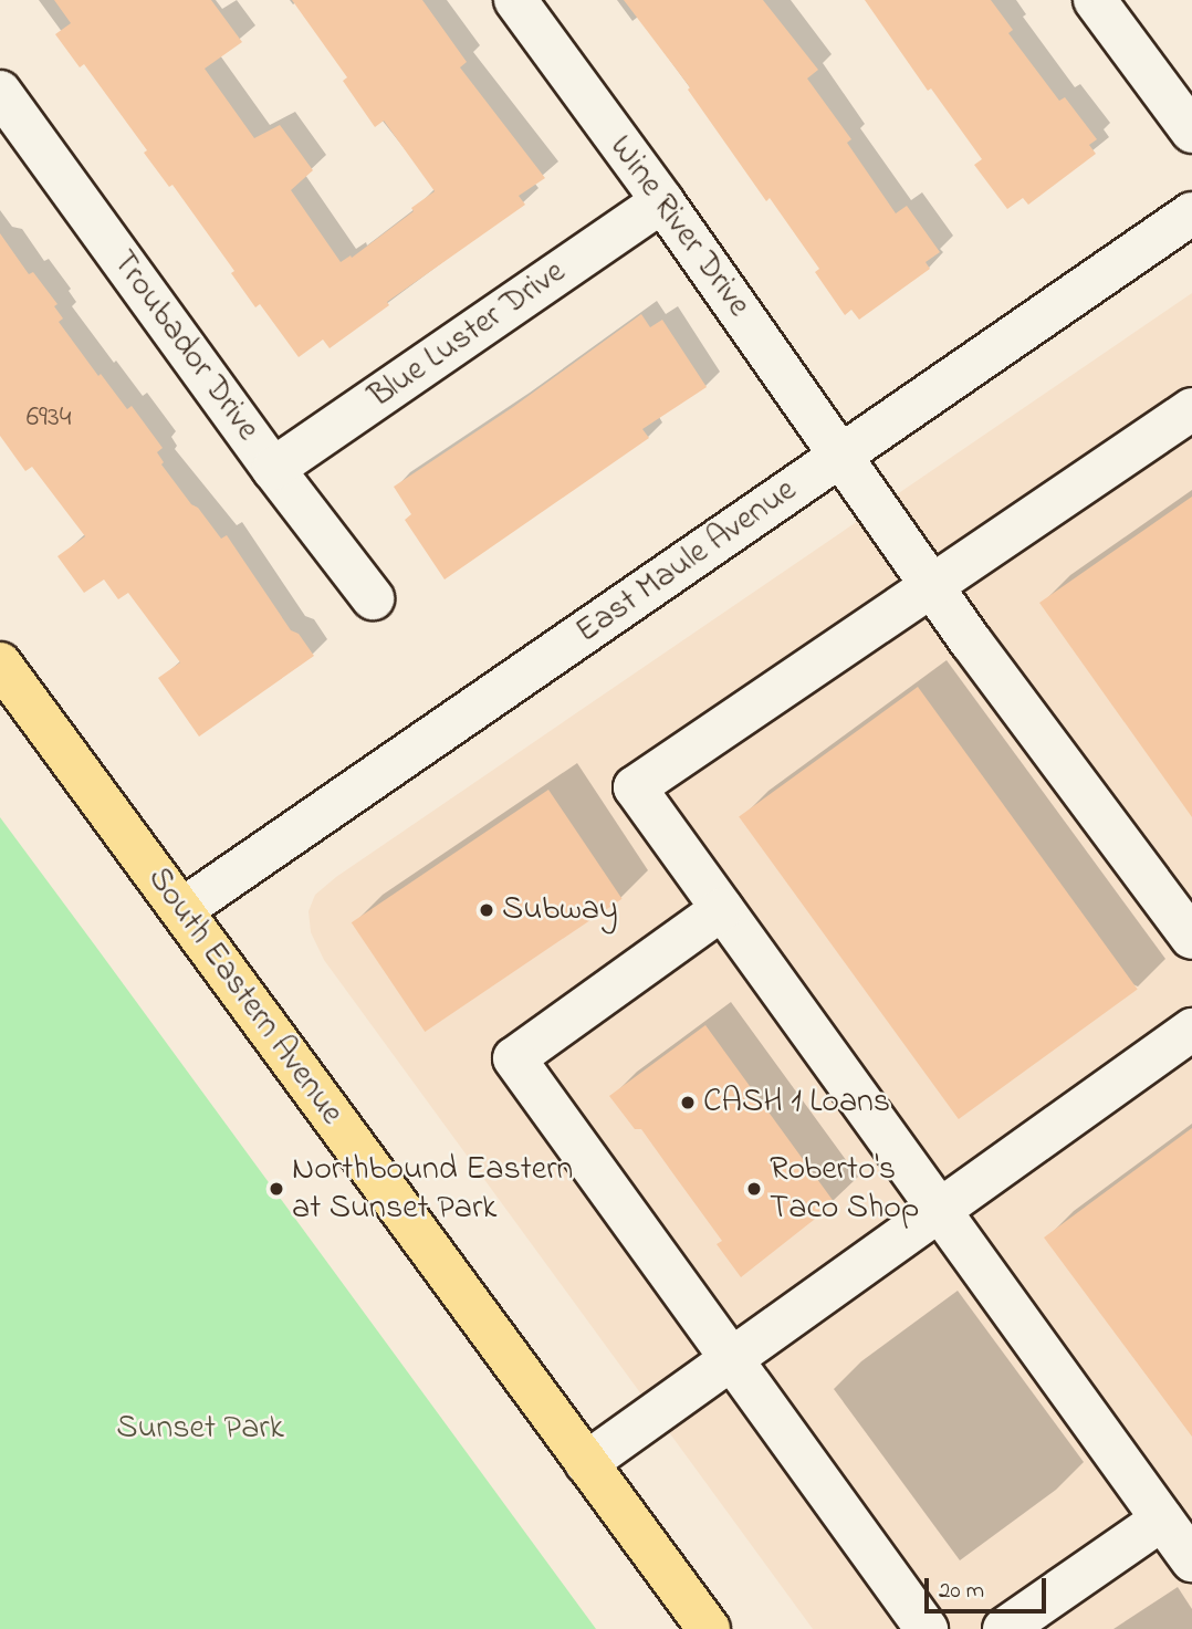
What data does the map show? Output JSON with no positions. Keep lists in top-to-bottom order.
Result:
{
  "streets": {
    "main road": ["South Eastern Avenue"],
    "street": [
      "Wine River Drive",
      "Blue Luster Drive",
      "Troubador Drive",
      "East Maule Avenue"
    ]
  },
  "crossings": [
    ["Wine River Drive", "Blue Luster Drive"],
    ["Wine River Drive", "East Maule Avenue"],
    ["Blue Luster Drive", "Troubador Drive"],
    ["East Maule Avenue", "South Eastern Avenue"]
  ],
  "parks": ["Sunset Park"],
  "places": [
    "Subway",
    "CASH 1 Loans",
    "Northbound Eastern at Sunset Park",
    "Roberto's Taco Shop"
  ],
  "house_numbers": ["6934"],
  "scale_bar": "20 m"
}
